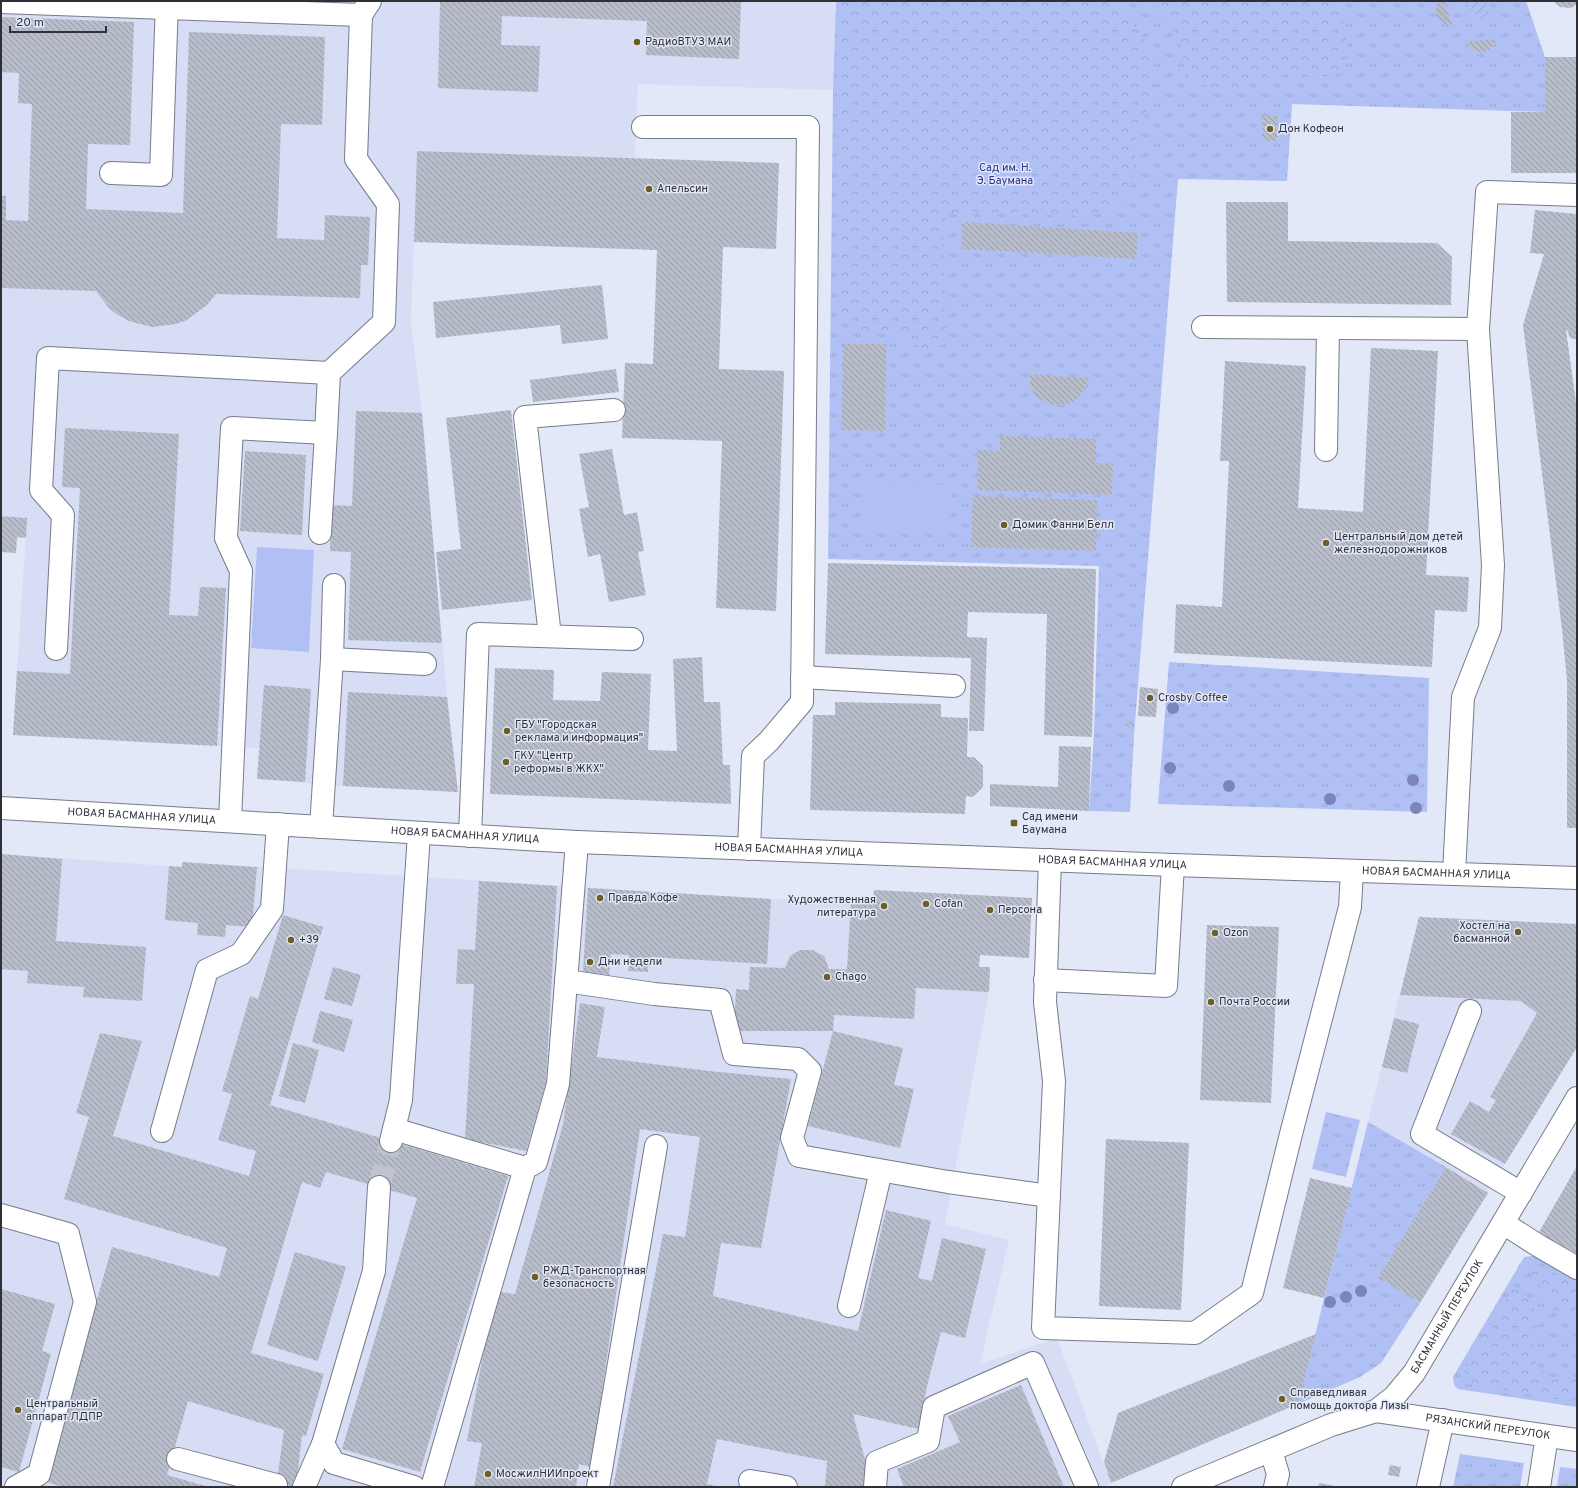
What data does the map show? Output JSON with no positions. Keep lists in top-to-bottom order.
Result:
{
  "streets": {
    "main road": ["НОВАЯ БАСМАННАЯ УЛИЦА", "БАСМАННЫЙ ПЕРЕУЛОК", "РЯЗАНСКИЙ ПЕРЕУЛОК"]
  },
  "crossings": [
    ["БАСМАННЫЙ ПЕРЕУЛОК", "РЯЗАНСКИЙ ПЕРЕУЛОК"]
  ],
  "parks": ["Сад им. Н. Э. Баумана"],
  "places": {
    "other": [
      "РадиоВТУЗ МАИ",
      "Дон Кофеон",
      "Апельсин",
      "Домик Фанни Белл",
      "Центральный дом детей железнодорожников",
      "Crosby Coffee",
      "ГБУ \"Городская реклама и информация\"",
      "ГКУ \"Центр реформы в ЖКХ\"",
      "Правда Кофе",
      "Cofan",
      "Художественная литература",
      "Персона",
      "Хостел на басманной",
      "Ozon",
      "+39",
      "Дни недели",
      "Chago",
      "Почта России",
      "РЖД-Транспортная безопасность",
      "Справедливая помощь доктора Лизы",
      "Центральный аппарат ЛДПР",
      "МосжилНИИпроект"
    ],
    "transit": ["Сад имени Баумана"]
  },
  "scale_bar": "20 m"
}
